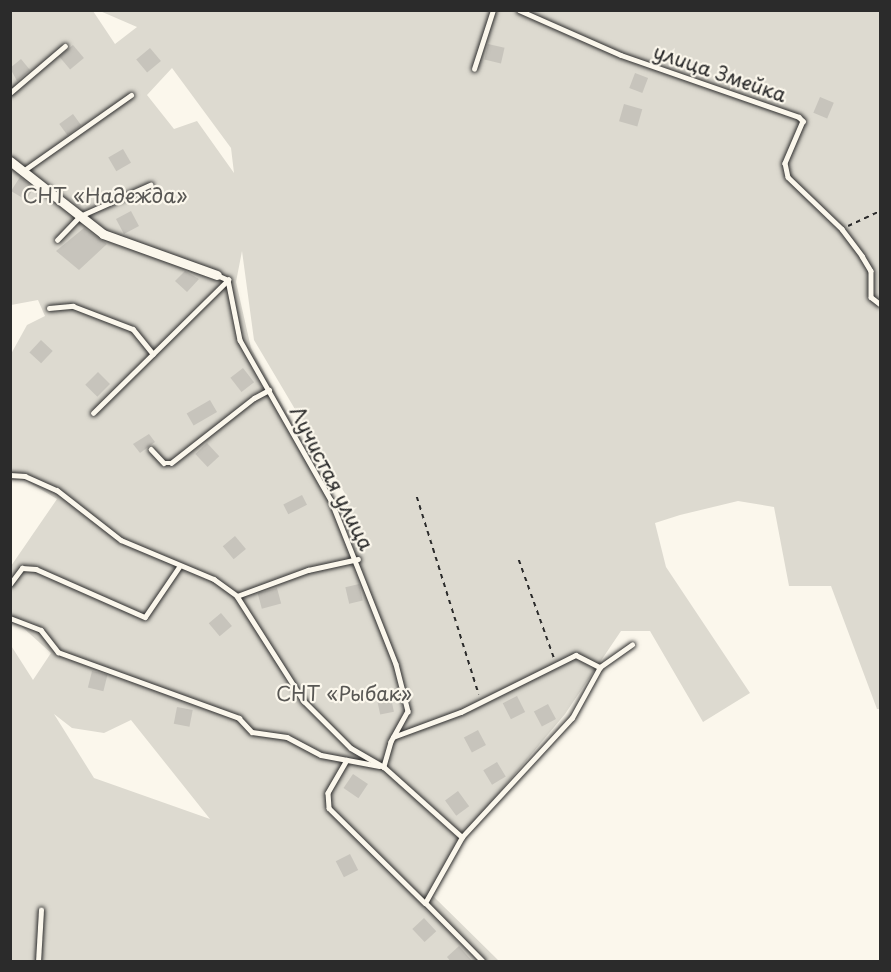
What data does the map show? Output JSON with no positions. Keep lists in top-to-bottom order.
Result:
{
  "streets": {
    "lane": ["улица Змейка", "Лучистая улица"]
  },
  "parks": ["СНТ «Надежда»", "СНТ «Рыбак»"]
}
